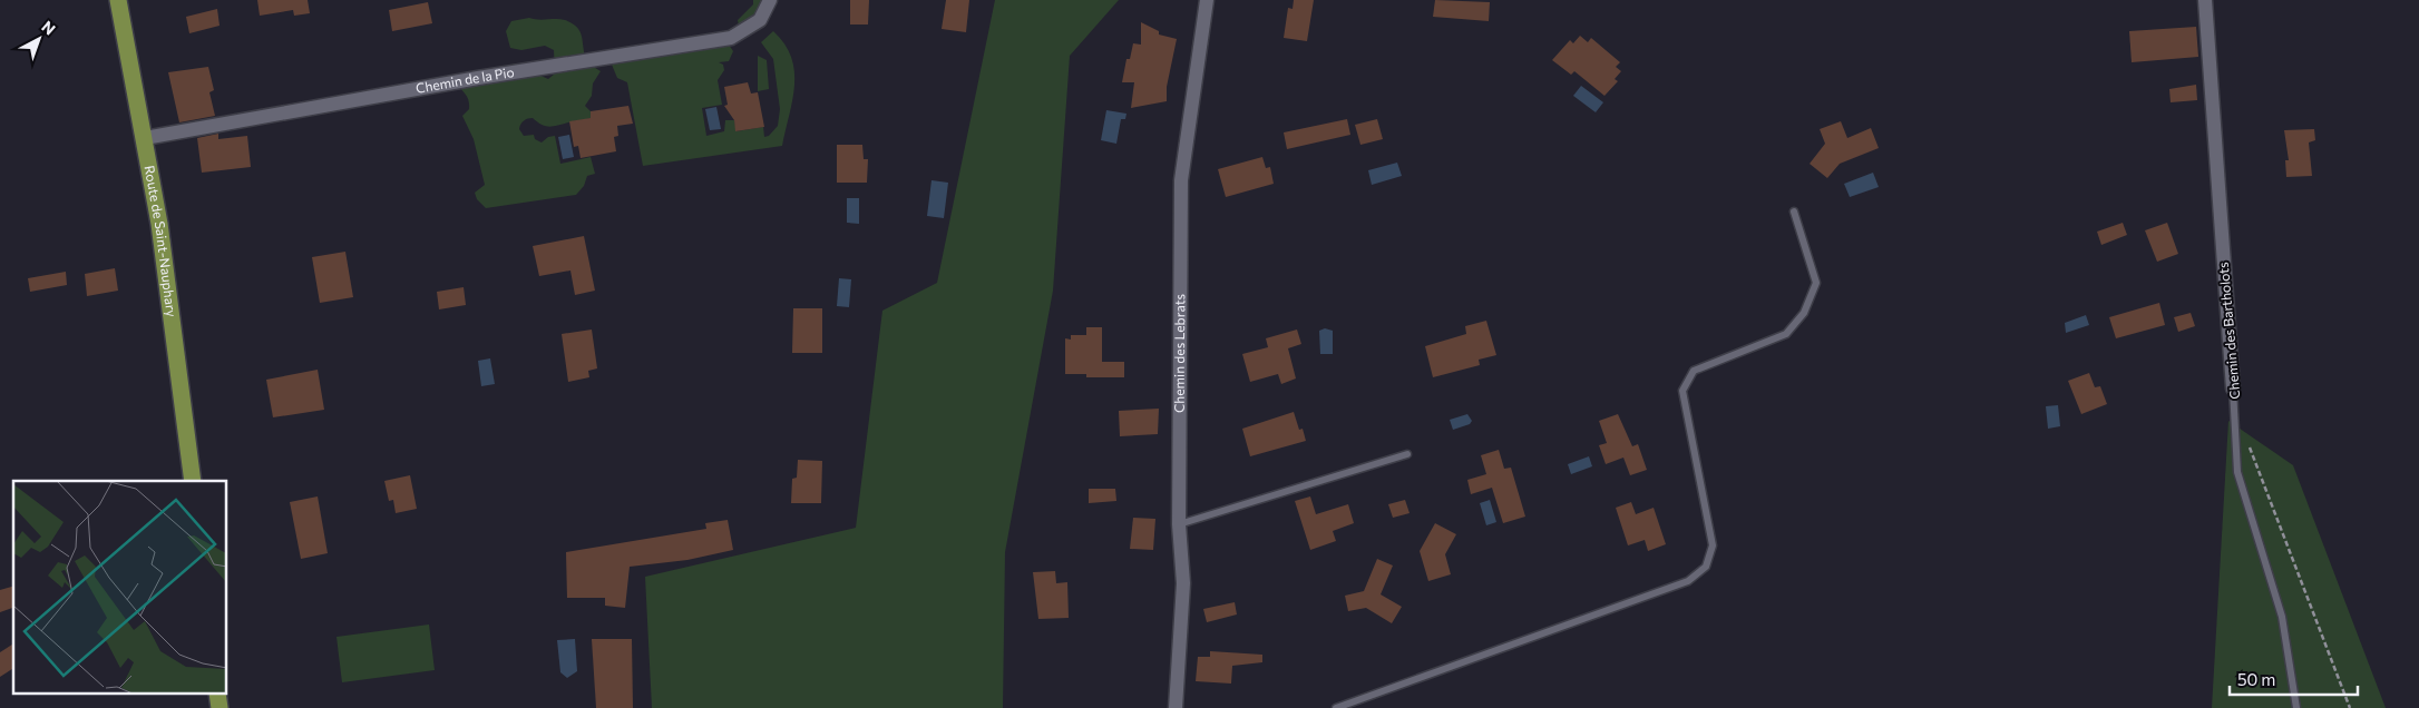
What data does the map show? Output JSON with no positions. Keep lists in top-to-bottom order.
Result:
{
  "streets": {
    "main road": ["Route de Saint-Nauphary"],
    "street": ["Chemin de la Pio", "Chemin des Bartholots", "Chemin des Lebrats"]
  },
  "crossings": [
    ["Chemin de la Pio", "Route de Saint-Nauphary"]
  ],
  "scale_bar": "50 m",
  "north": "top right"
}
